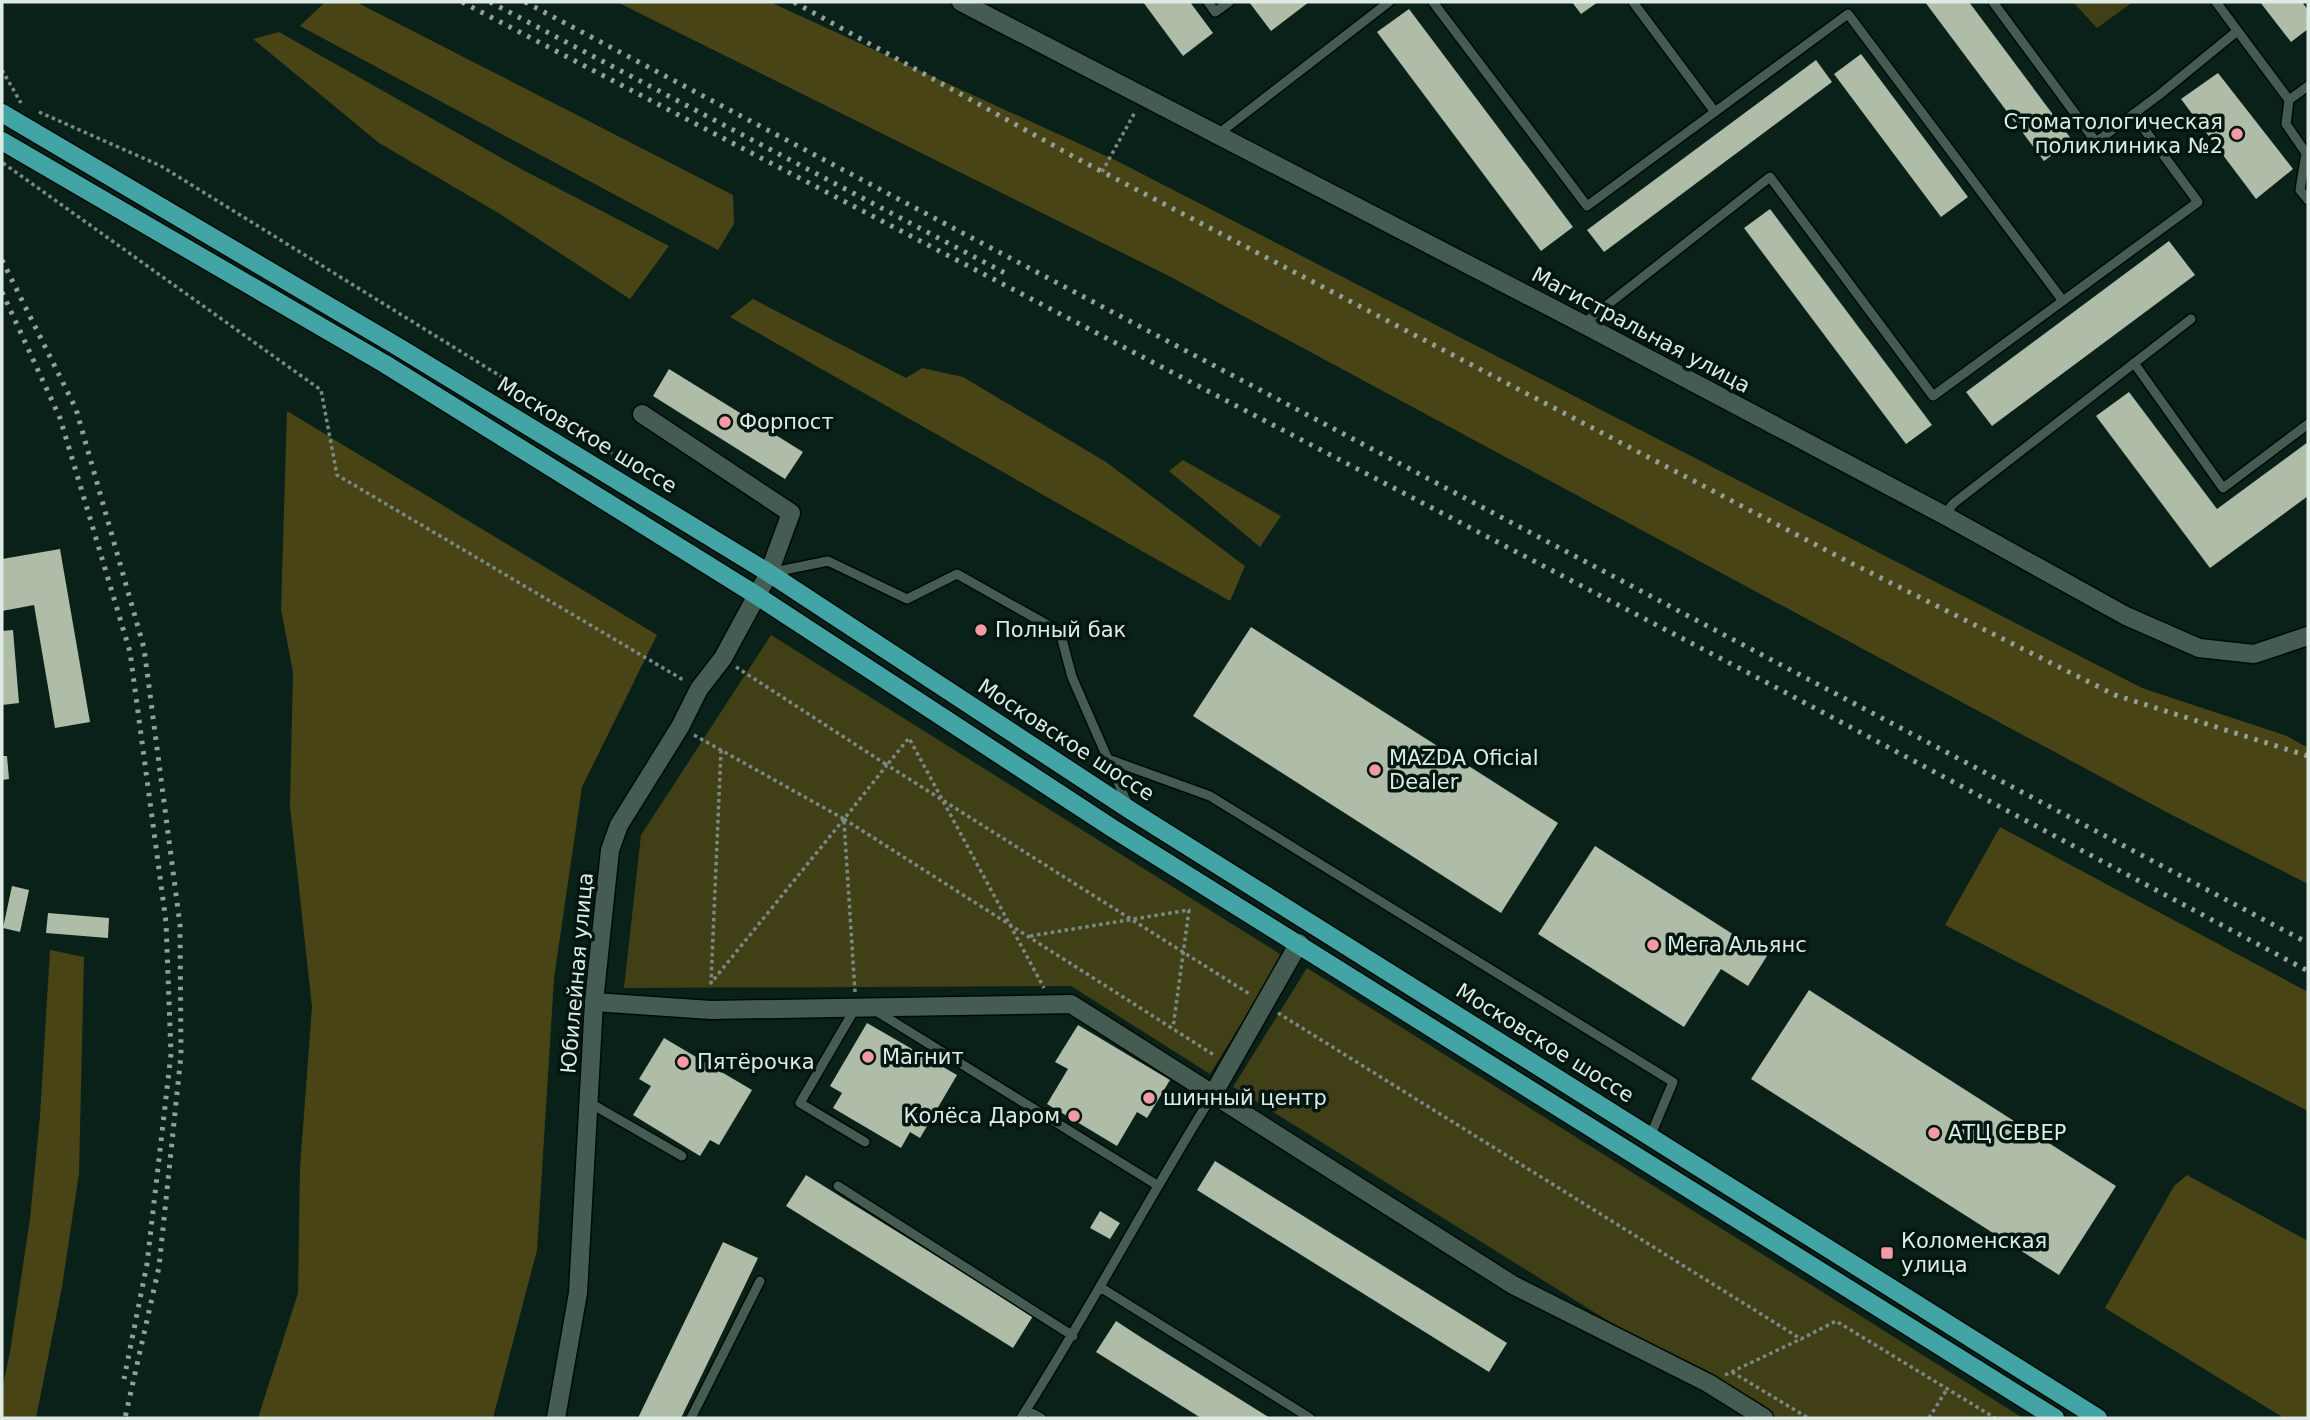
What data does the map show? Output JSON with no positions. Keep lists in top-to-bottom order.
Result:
{
  "streets": {
    "main road": ["Московское шоссе"],
    "street": ["Магистральная улица", "Юбилейная улица"]
  },
  "crossings": [
    ["Московское шоссе", "Юбилейная улица"]
  ],
  "places": {
    "other": [
      "Стоматологическая поликлиника №2",
      "Форпост",
      "Полный бак",
      "MAZDA Oficial Dealer",
      "Мега Альянс",
      "Магнит",
      "Пятёрочка",
      "шинный центр",
      "Колёса Даром",
      "АТЦ СЕВЕР"
    ],
    "transit": ["Коломенская улица"]
  }
}
